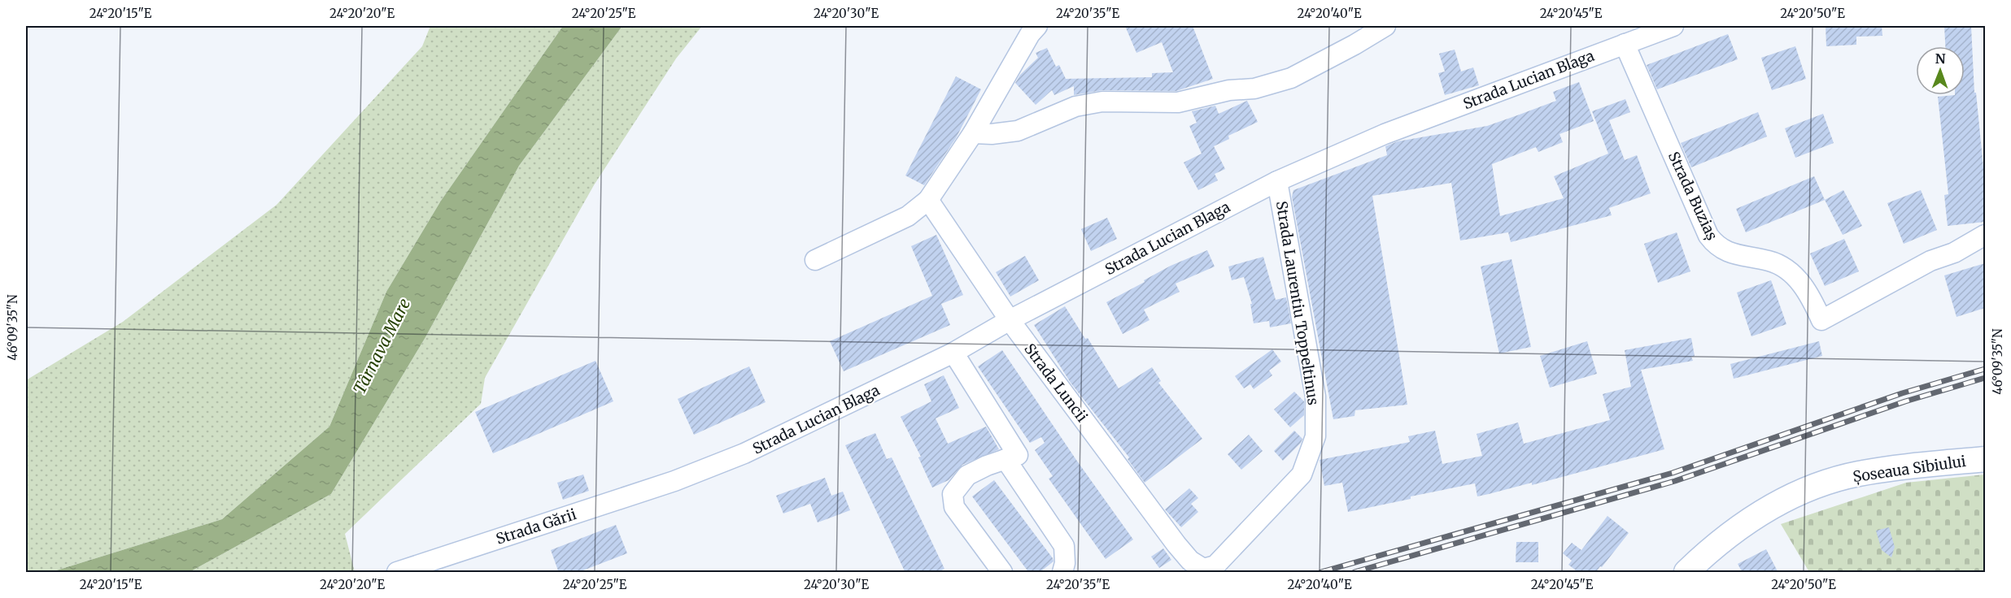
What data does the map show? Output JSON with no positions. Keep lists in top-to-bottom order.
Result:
{
  "streets": {
    "main road": ["Șoseaua Sibiului"],
    "street": [
      "Strada Lucian Blaga",
      "Strada Buziaș",
      "Strada Laurentiu Toppeltinus",
      "Strada Luncii",
      "Strada Gării"
    ]
  },
  "crossings": [
    ["Strada Lucian Blaga", "Strada Buziaș"],
    ["Strada Lucian Blaga", "Strada Laurentiu Toppeltinus"],
    ["Strada Lucian Blaga", "Strada Luncii"],
    ["Strada Lucian Blaga", "Strada Gării"],
    ["Strada Laurentiu Toppeltinus", "Strada Luncii"]
  ],
  "water": ["Târnava Mare"],
  "north": "top",
  "coordinates": [
    "24°20'15\"E",
    "24°20'20\"E",
    "24°20'25\"E",
    "24°20'30\"E",
    "24°20'35\"E",
    "24°20'40\"E",
    "24°20'45\"E",
    "24°20'50\"E",
    "46°09'35\"N"
  ]
}
